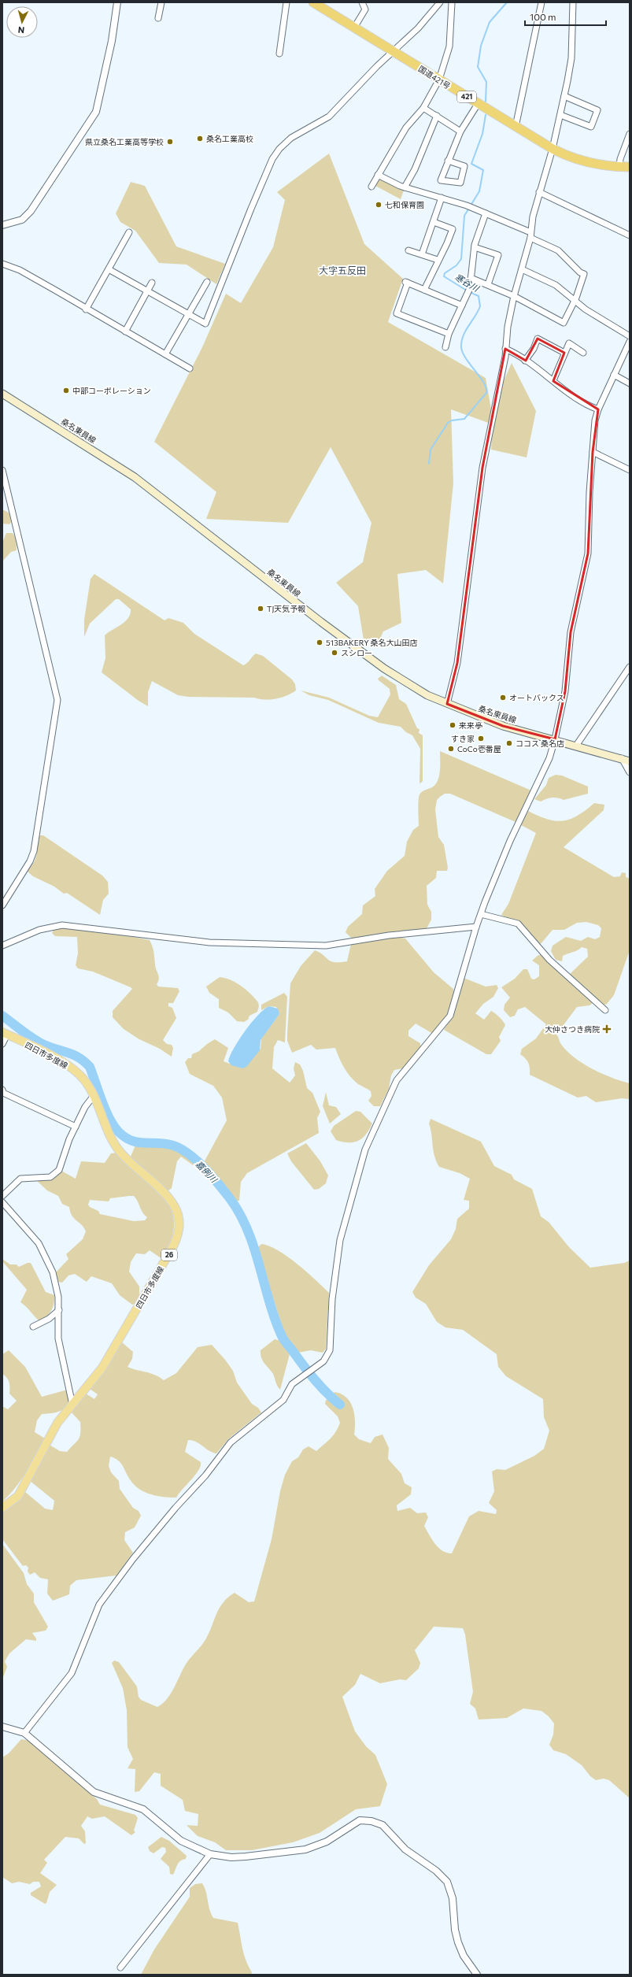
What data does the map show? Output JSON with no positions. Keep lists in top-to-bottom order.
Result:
{
  "streets": {
    "highway": ["国道421号", "421"],
    "main road": ["桑名東員線", "四日市多度線", "26"]
  },
  "districts": ["大字五反田"],
  "water": ["寒谷川", "嘉例川"],
  "places": {
    "other": [
      "桑名工業高校",
      "県立桑名工業高等学校",
      "七和保育園",
      "中部コーポレーション",
      "TJ天気予報",
      "513BAKERY 桑名大山田店",
      "スシロー",
      "オートバックス",
      "来来亭",
      "すき家",
      "ココス 桑名店",
      "CoCo壱番屋"
    ],
    "health": ["大仲さつき病院"]
  },
  "scale_bar": "100 m",
  "north": "bottom"
}
